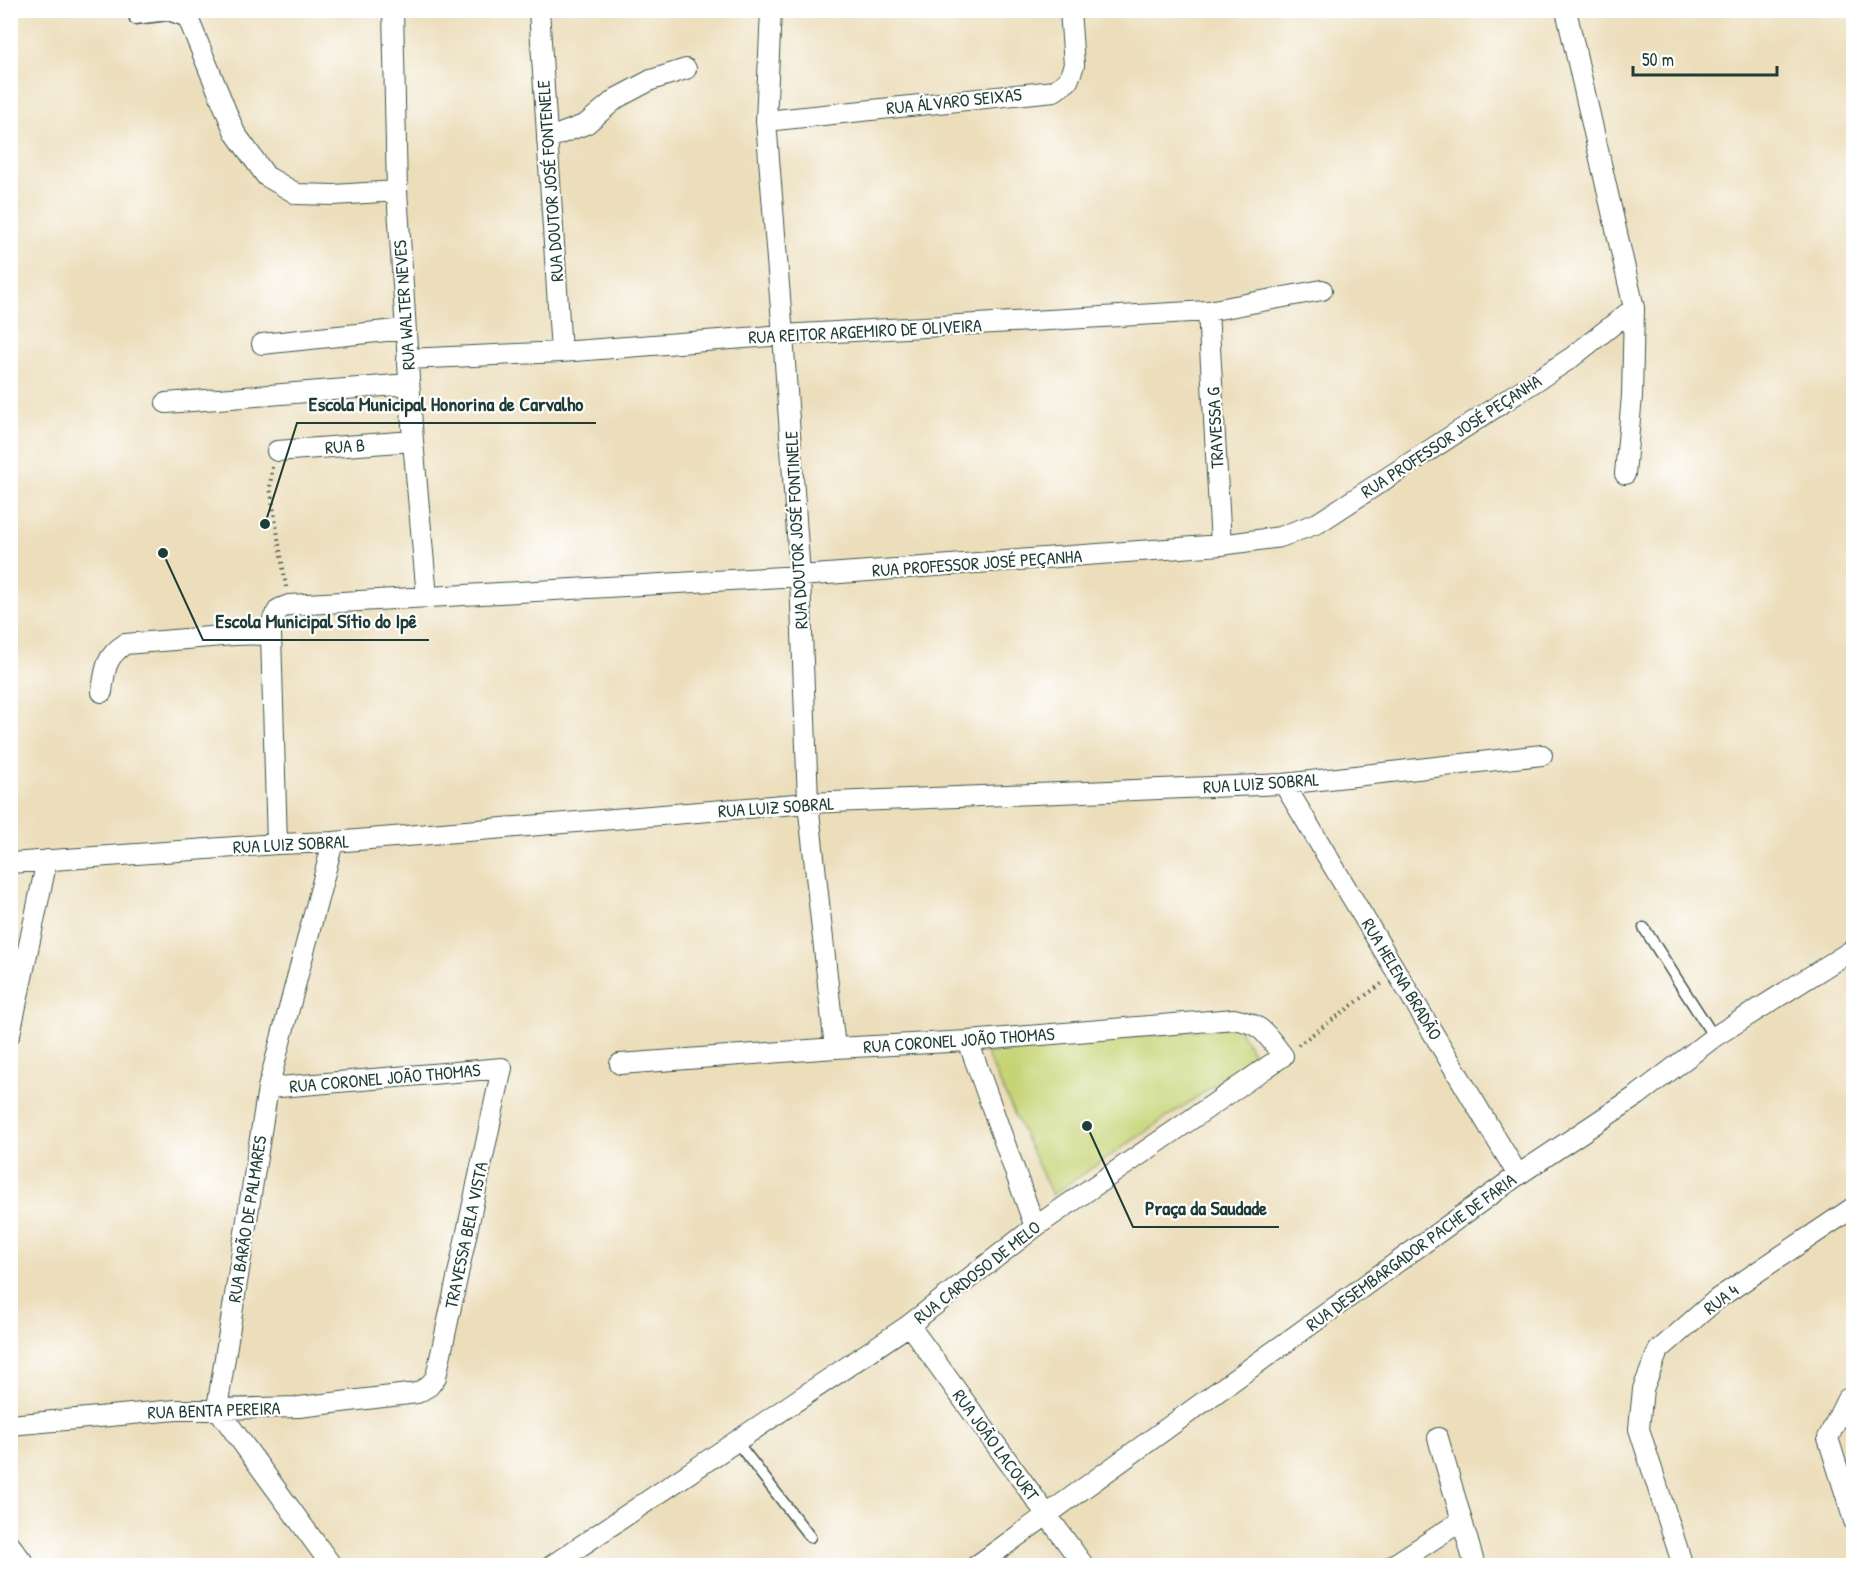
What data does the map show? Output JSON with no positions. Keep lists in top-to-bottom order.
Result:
{
  "streets": {
    "street": [
      "RUA ÁLVARO SEIXAS",
      "RUA DOUTOR JOSÉ FONTENELE",
      "RUA WALTER NEVES",
      "RUA REITOR ARGEMIRO DE OLIVEIRA",
      "TRAVESSA G",
      "RUA PROFESSOR JOSÉ PEÇANHA",
      "RUA B",
      "RUA DOUTOR JOSÉ FONTINELE",
      "RUA LUIZ SOBRAL",
      "RUA HELENA BRADÃO",
      "RUA CORONEL JOÃO THOMAS",
      "RUA BARÃO DE PALMARES",
      "TRAVESSA BELA VISTA",
      "RUA DESEMBARGADOR PACHE DE FARIA",
      "RUA CARDOSO DE MELO",
      "RUA 4",
      "RUA BENTA PEREIRA",
      "RUA JOÃO LACOURT"
    ]
  },
  "crossings": [
    ["RUA ÁLVARO SEIXAS", "RUA DOUTOR JOSÉ FONTINELE"],
    ["RUA DOUTOR JOSÉ FONTENELE", "RUA REITOR ARGEMIRO DE OLIVEIRA"],
    ["RUA WALTER NEVES", "RUA REITOR ARGEMIRO DE OLIVEIRA"],
    ["RUA WALTER NEVES", "RUA PROFESSOR JOSÉ PEÇANHA"],
    ["RUA WALTER NEVES", "RUA B"],
    ["RUA REITOR ARGEMIRO DE OLIVEIRA", "TRAVESSA G"],
    ["RUA REITOR ARGEMIRO DE OLIVEIRA", "RUA DOUTOR JOSÉ FONTINELE"],
    ["TRAVESSA G", "RUA PROFESSOR JOSÉ PEÇANHA"],
    ["RUA PROFESSOR JOSÉ PEÇANHA", "RUA DOUTOR JOSÉ FONTINELE"],
    ["RUA DOUTOR JOSÉ FONTINELE", "RUA LUIZ SOBRAL"],
    ["RUA DOUTOR JOSÉ FONTINELE", "RUA CORONEL JOÃO THOMAS"],
    ["RUA LUIZ SOBRAL", "RUA HELENA BRADÃO"],
    ["RUA LUIZ SOBRAL", "RUA BARÃO DE PALMARES"],
    ["RUA HELENA BRADÃO", "RUA DESEMBARGADOR PACHE DE FARIA"],
    ["RUA CORONEL JOÃO THOMAS", "RUA BARÃO DE PALMARES"],
    ["RUA CORONEL JOÃO THOMAS", "TRAVESSA BELA VISTA"],
    ["RUA CORONEL JOÃO THOMAS", "RUA CARDOSO DE MELO"],
    ["RUA BARÃO DE PALMARES", "RUA BENTA PEREIRA"],
    ["TRAVESSA BELA VISTA", "RUA BENTA PEREIRA"],
    ["RUA DESEMBARGADOR PACHE DE FARIA", "RUA JOÃO LACOURT"],
    ["RUA CARDOSO DE MELO", "RUA JOÃO LACOURT"]
  ],
  "places": ["Escola Municipal Honorina de Carvalho", "Escola Municipal Sítio do Ipê", "Praça da Saudade"],
  "scale_bar": "50 m"
}
